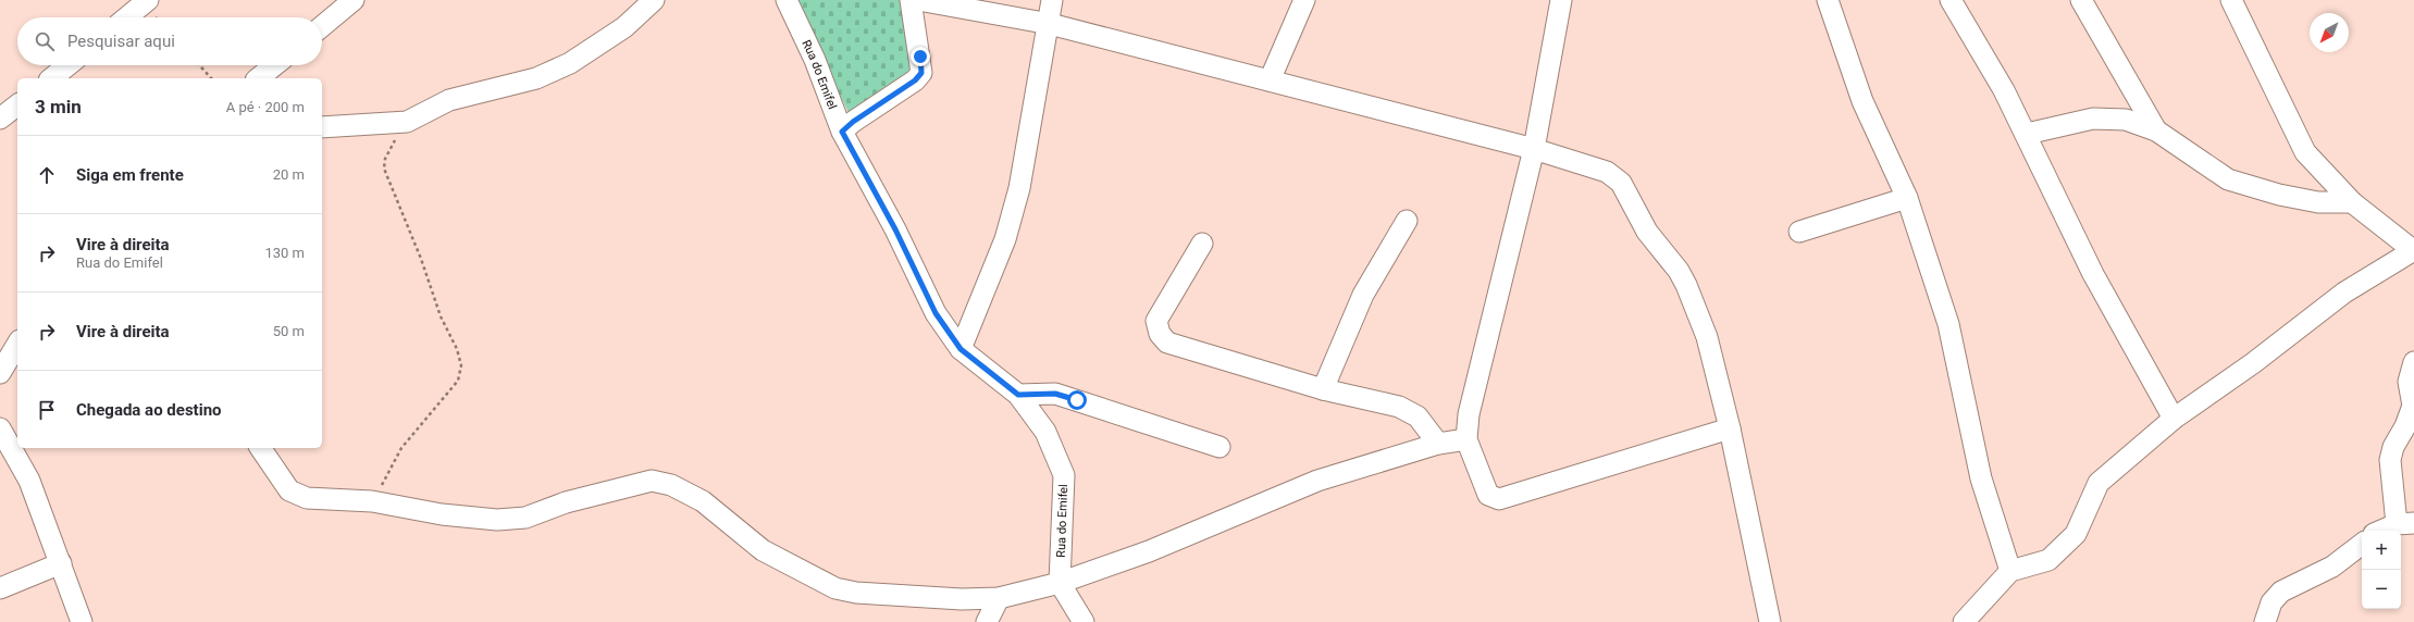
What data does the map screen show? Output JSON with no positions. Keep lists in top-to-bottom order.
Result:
{
  "streets": {
    "street": ["Rua do Emifel"]
  },
  "north": "bottom left",
  "page": {
    "search": "Pesquisar aqui",
    "heading": ["3 min", "A pé · 200 m"],
    "list": [
      ["Siga em frente", "20 m"],
      ["Vire à direita", "Rua do Emifel", "130 m"],
      ["Vire à direita", "50 m"],
      "Chegada ao destino"
    ],
    "map_buttons": ["+", "−"]
  }
}
